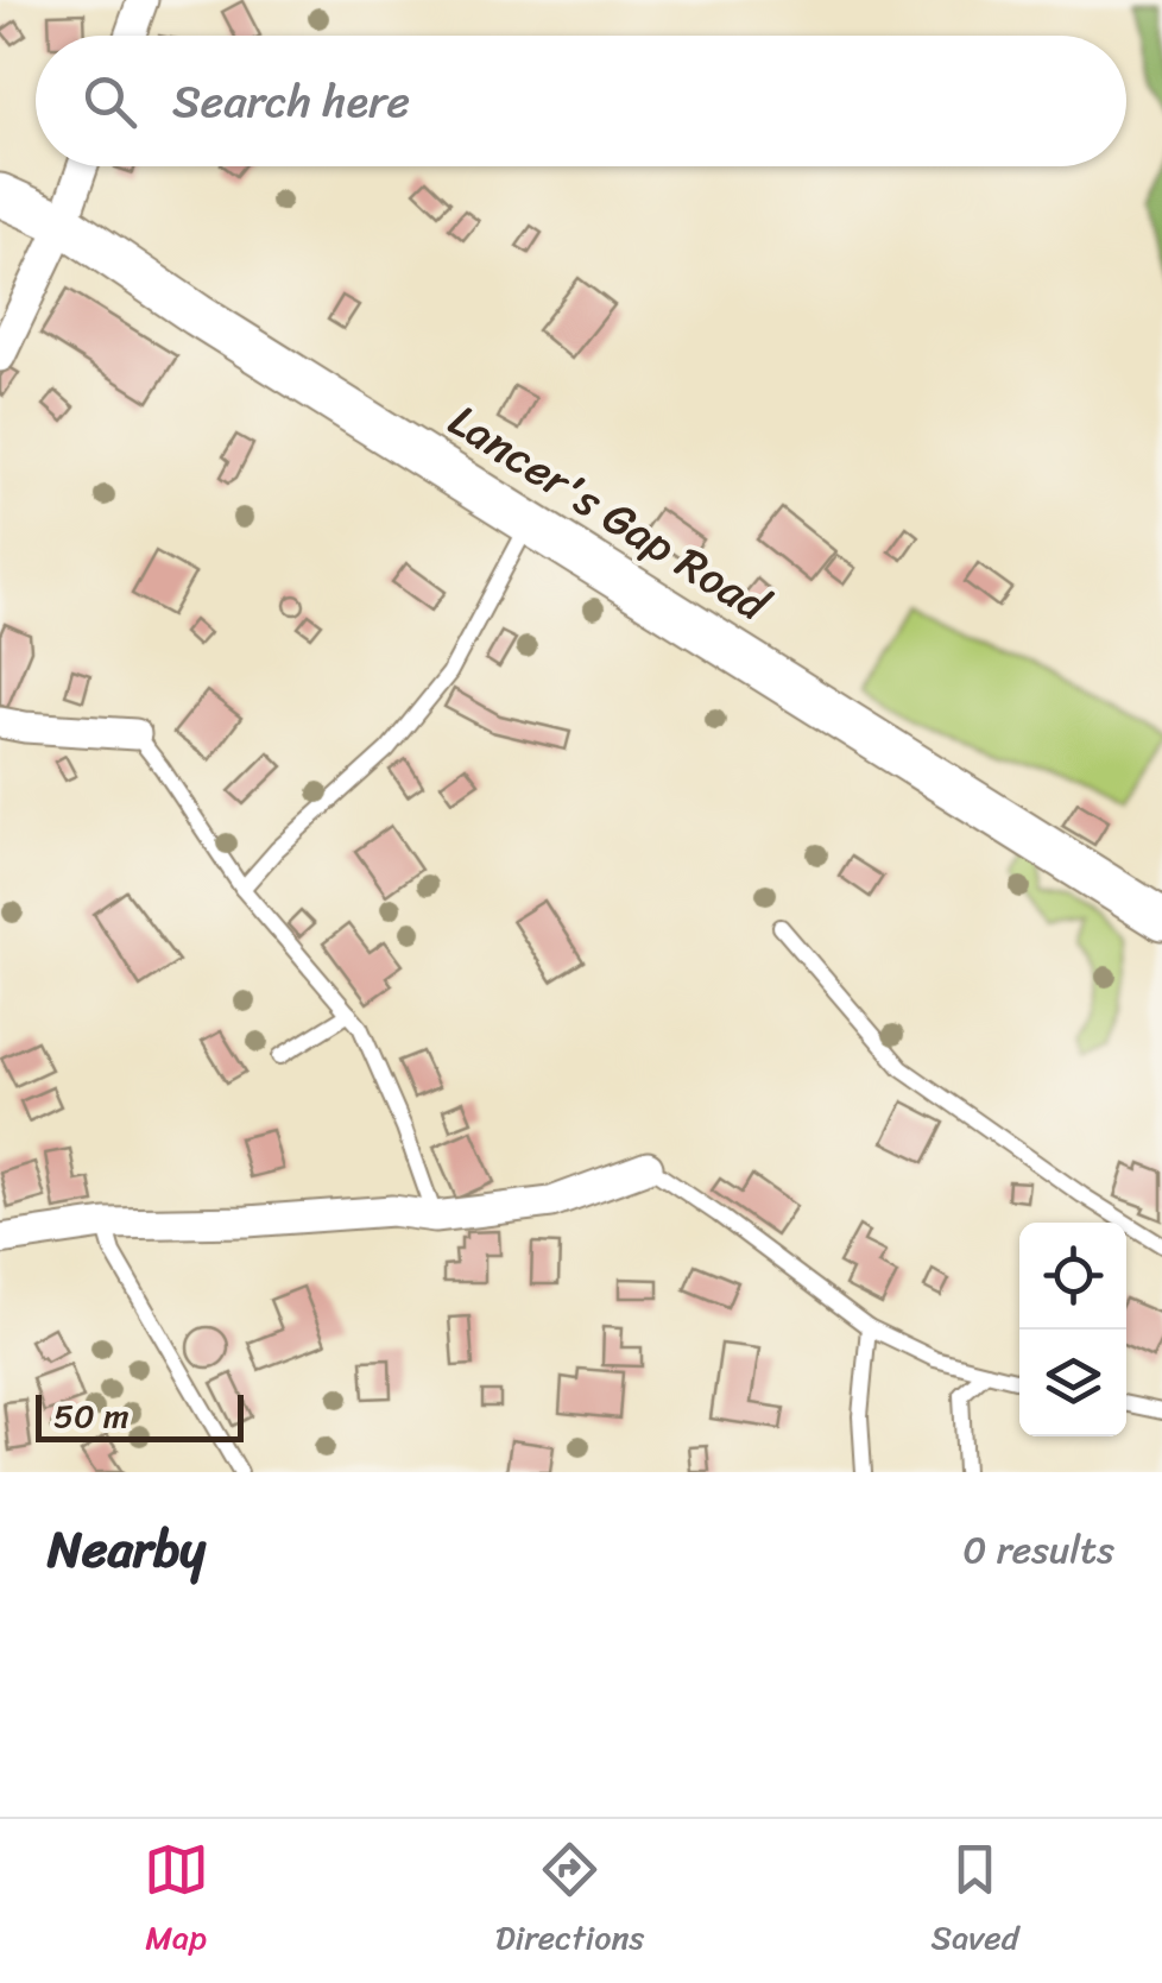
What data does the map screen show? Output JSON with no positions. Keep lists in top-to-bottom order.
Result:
{
  "streets": {
    "main road": ["Lancer's Gap Road"]
  },
  "scale_bar": "50 m",
  "page": {
    "search": "Search here",
    "scale": "50 m",
    "heading": ["Nearby", "0 results"],
    "nav": ["Map", "Directions", "Saved"]
  }
}
